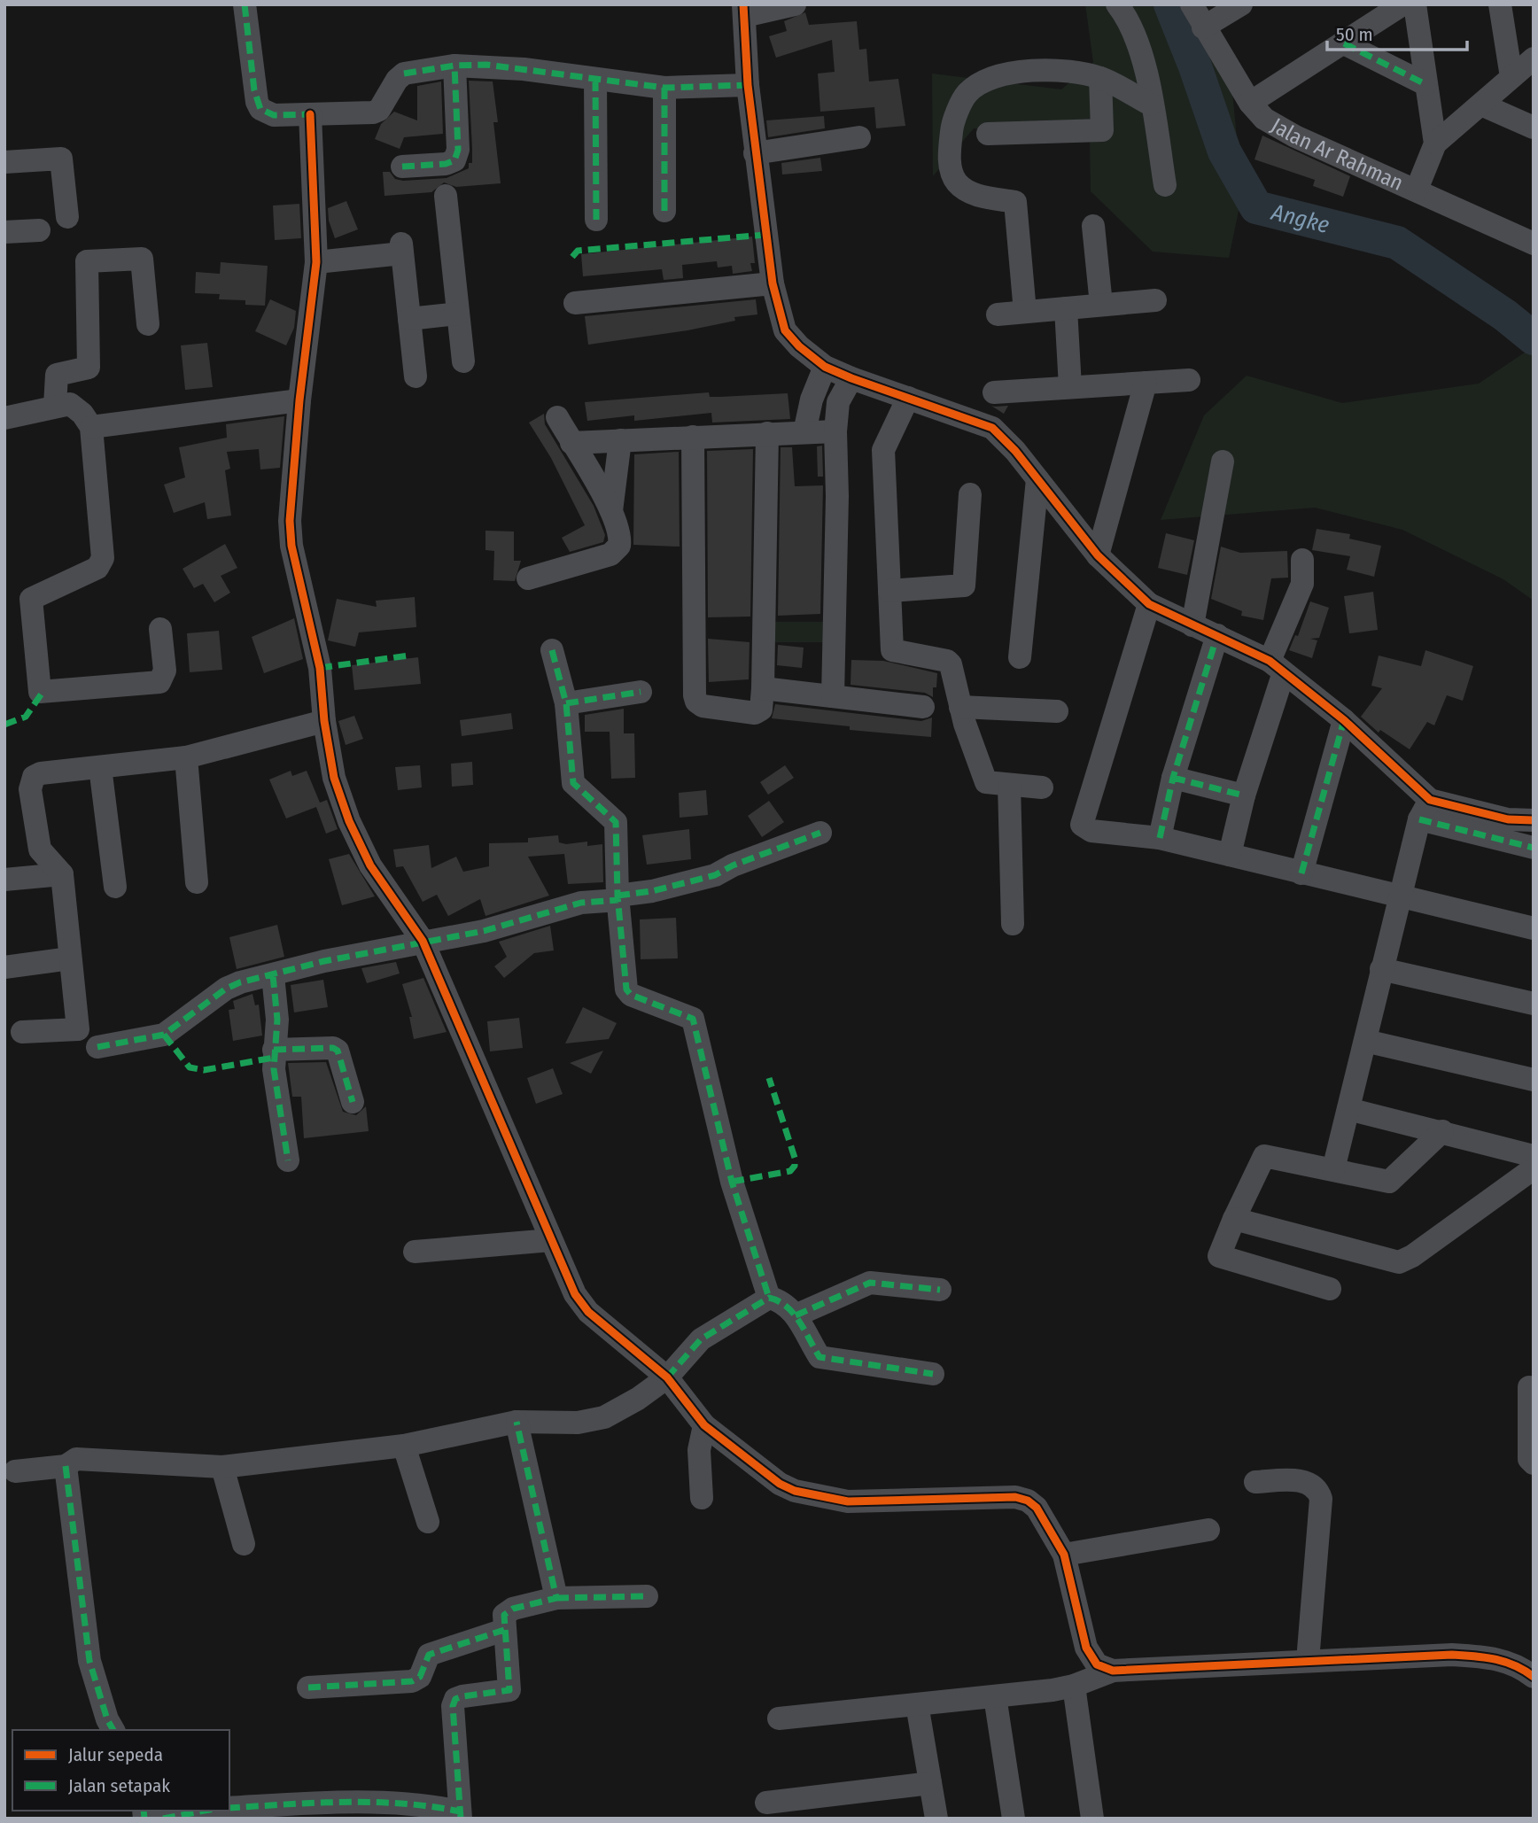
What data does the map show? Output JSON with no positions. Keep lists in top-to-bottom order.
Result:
{
  "streets": {
    "street": ["Jalan Ar Rahman"]
  },
  "water": ["Angke"],
  "legend": ["Jalur sepeda", "Jalan setapak"],
  "scale_bar": "50 m"
}
